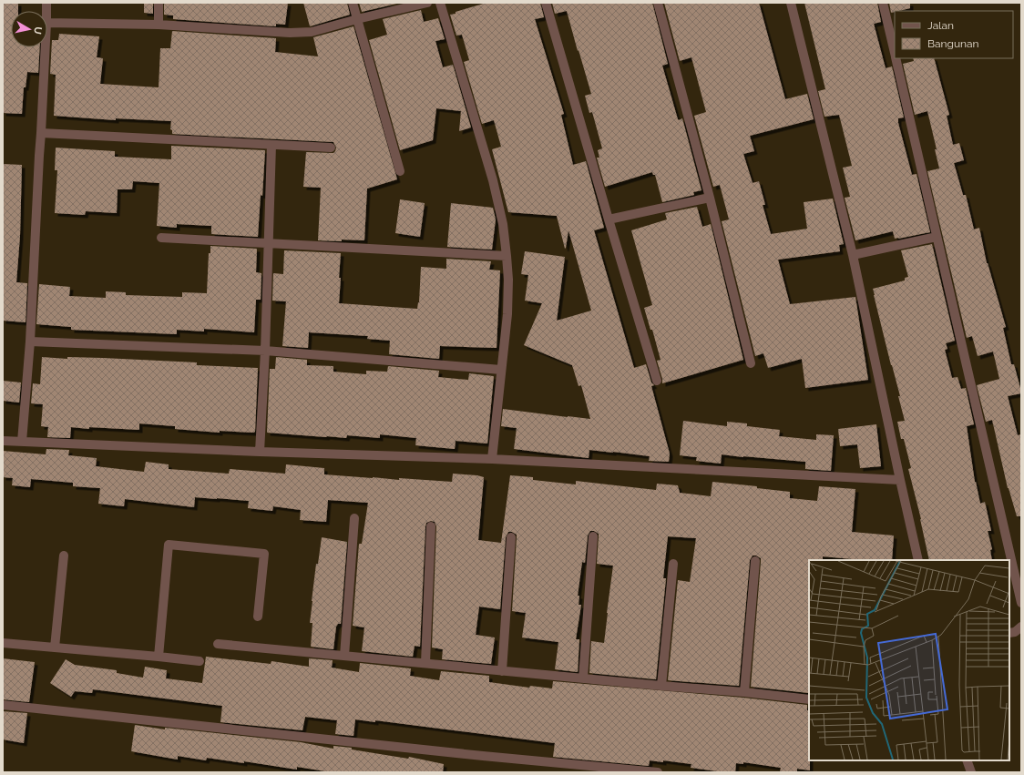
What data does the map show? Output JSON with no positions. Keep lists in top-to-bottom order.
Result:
{
  "legend": ["Jalan", "Bangunan"],
  "north": "right"
}
